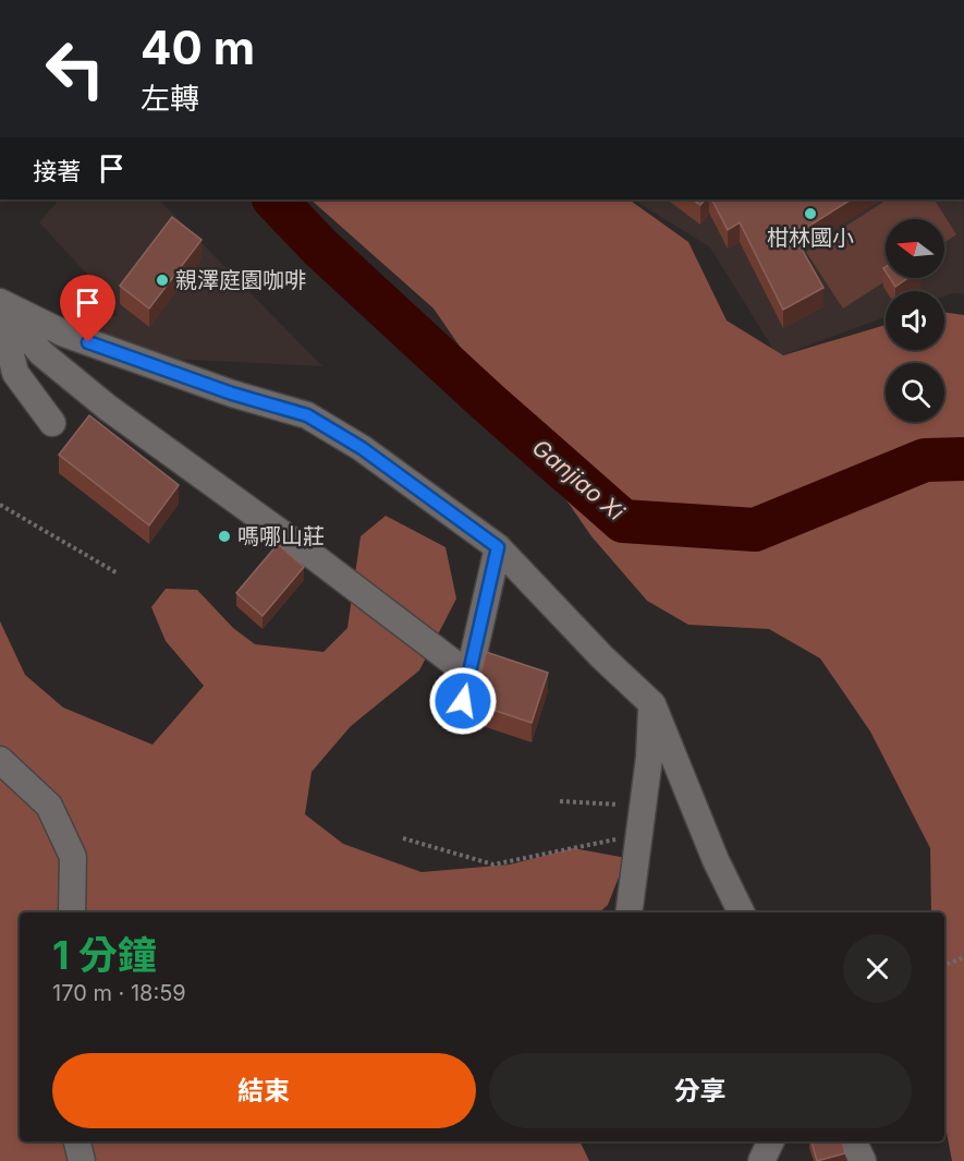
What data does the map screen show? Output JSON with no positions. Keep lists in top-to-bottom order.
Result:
{
  "water": ["Ganjiao Xi"],
  "places": ["柑林國小", "親澤庭園咖啡", "嗎哪山莊"],
  "north": "left",
  "page": {
    "turn": ["40 m", "左轉"],
    "then": "接著",
    "heading": ["1 分鐘", "170 m · 18:59"],
    "buttons": ["結束", "分享"]
  }
}
